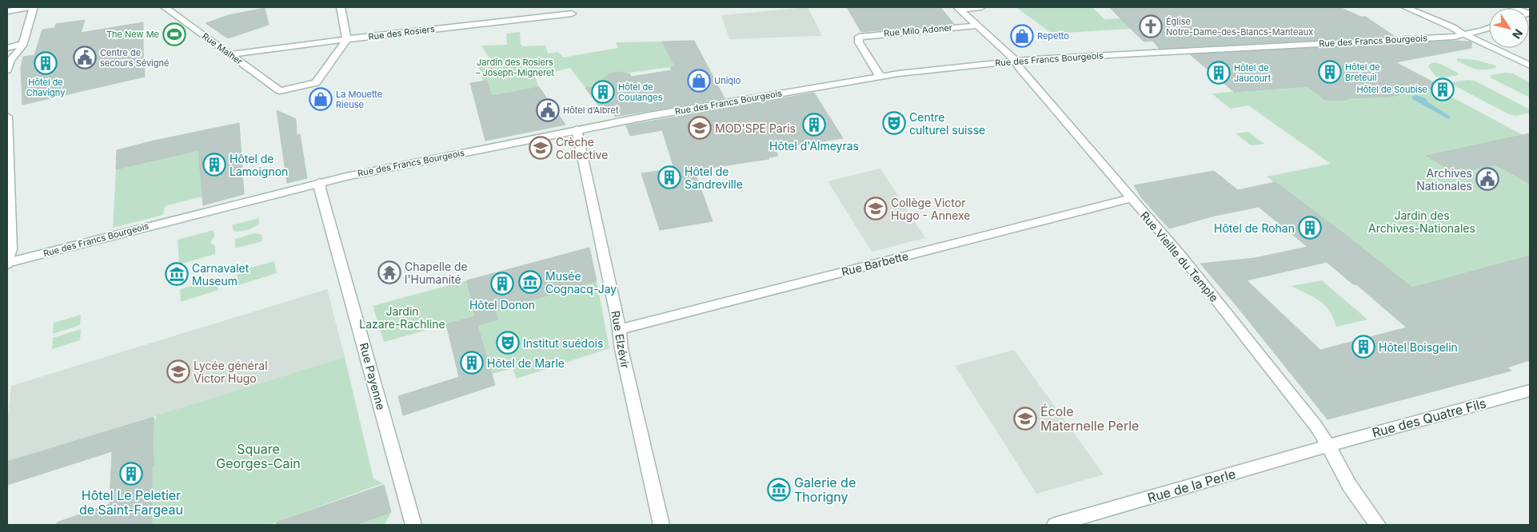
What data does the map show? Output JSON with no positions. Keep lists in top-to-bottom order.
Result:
{
  "streets": {
    "street": [
      "Rue Milo Adoner",
      "Rue des Rosiers",
      "Rue des Francs Bourgeois",
      "Rue Malher",
      "Rue Vieille du Temple",
      "Rue Barbette",
      "Rue Elzévir",
      "Rue Payenne",
      "Rue des Quatre Fils",
      "Rue de la Perle"
    ]
  },
  "crossings": [
    ["Rue Milo Adoner", "Rue des Francs Bourgeois"],
    ["Rue Milo Adoner", "Rue Vieille du Temple"],
    ["Rue des Rosiers", "Rue Malher"],
    ["Rue des Francs Bourgeois", "Rue Vieille du Temple"],
    ["Rue des Francs Bourgeois", "Rue Elzévir"],
    ["Rue des Francs Bourgeois", "Rue Payenne"],
    ["Rue Vieille du Temple", "Rue Barbette"],
    ["Rue Vieille du Temple", "Rue des Quatre Fils"],
    ["Rue Vieille du Temple", "Rue de la Perle"],
    ["Rue Barbette", "Rue Elzévir"],
    ["Rue des Quatre Fils", "Rue de la Perle"]
  ],
  "parks": [
    "Jardin des Rosiers – Joseph-Migneret",
    "Jardin des Archives-Nationales",
    "Jardin Lazare-Rachline",
    "Square Georges-Cain"
  ],
  "places": {
    "church": ["Église Notre-Dame-des-Blancs-Manteaux"],
    "sports": ["The New Me"],
    "shop": ["Repetto", "Uniqlo", "La Mouette Rieuse"],
    "public building": ["Centre de secours Sévigné", "Hôtel d’Albret", "Archives Nationales"],
    "building": [
      "Hôtel de Chavigny",
      "Hôtel de Breteuil",
      "Hôtel de Jaucourt",
      "Hôtel de Soubise",
      "Hôtel de Coulanges",
      "Hôtel d'Almeyras",
      "Hôtel de Lamoignon",
      "Hôtel de Sandreville",
      "Hôtel de Rohan",
      "Hôtel Donon",
      "Hôtel Boisgelin",
      "Hôtel de Marle",
      "Hôtel Le Peletier de Saint-Fargeau"
    ],
    "theatre": ["Centre culturel suisse", "Institut suédois"],
    "school or university": [
      "MOD'SPE Paris",
      "Crèche Collective",
      "Collège Victor Hugo - Annexe",
      "Lycée général Victor Hugo",
      "École Maternelle Perle"
    ],
    "temple": ["Chapelle de l'Humanité"],
    "museum": ["Carnavalet Museum", "Musée Cognacq-Jay", "Galerie de Thorigny"]
  },
  "north": "bottom right"
}
